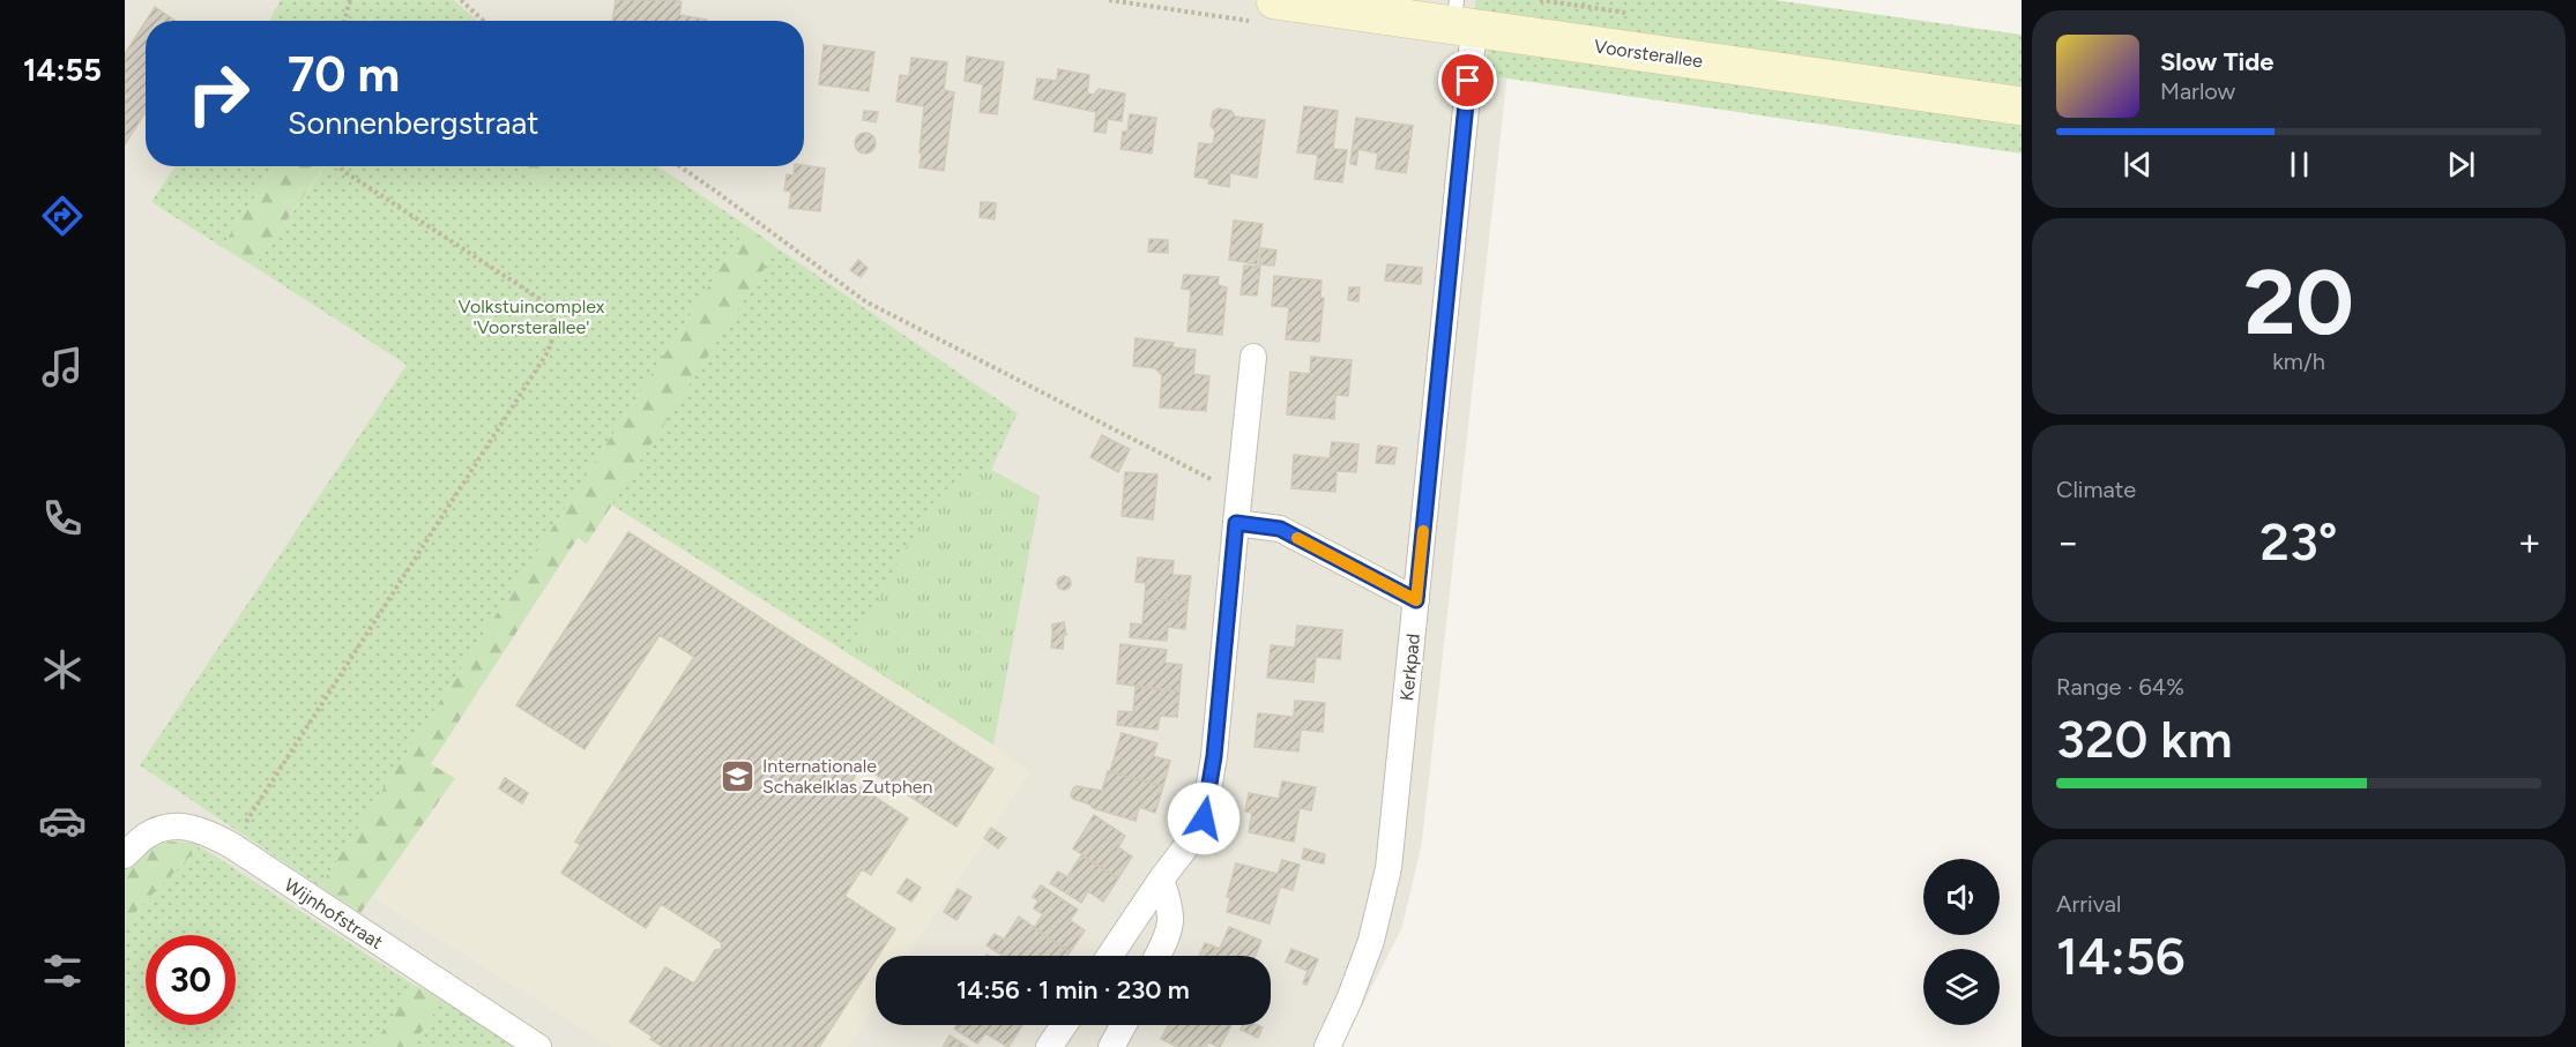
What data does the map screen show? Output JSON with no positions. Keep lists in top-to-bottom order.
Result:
{
  "streets": {
    "main road": ["Voorsterallee"],
    "street": ["Kerkpad", "Wijnhofstraat"]
  },
  "crossings": [
    ["Voorsterallee", "Kerkpad"]
  ],
  "parks": ["Volkstuincomplex 'Voorsterallee'"],
  "places": {
    "school or university": ["Internationale Schakelklas Zutphen"]
  },
  "page": {
    "tabs": "14:55",
    "turn": ["70 m", "Sonnenbergstraat"],
    "song": ["Slow Tide", "Marlow"],
    "tile": [
      ["20", "km/h"],
      "Climate",
      ["Range · 64%", "320 km"],
      ["Arrival", "14:56"]
    ],
    "heat": ["−", "23°", "+"],
    "limit": "30",
    "trip": "14:56 · 1 min · 230 m"
  }
}
